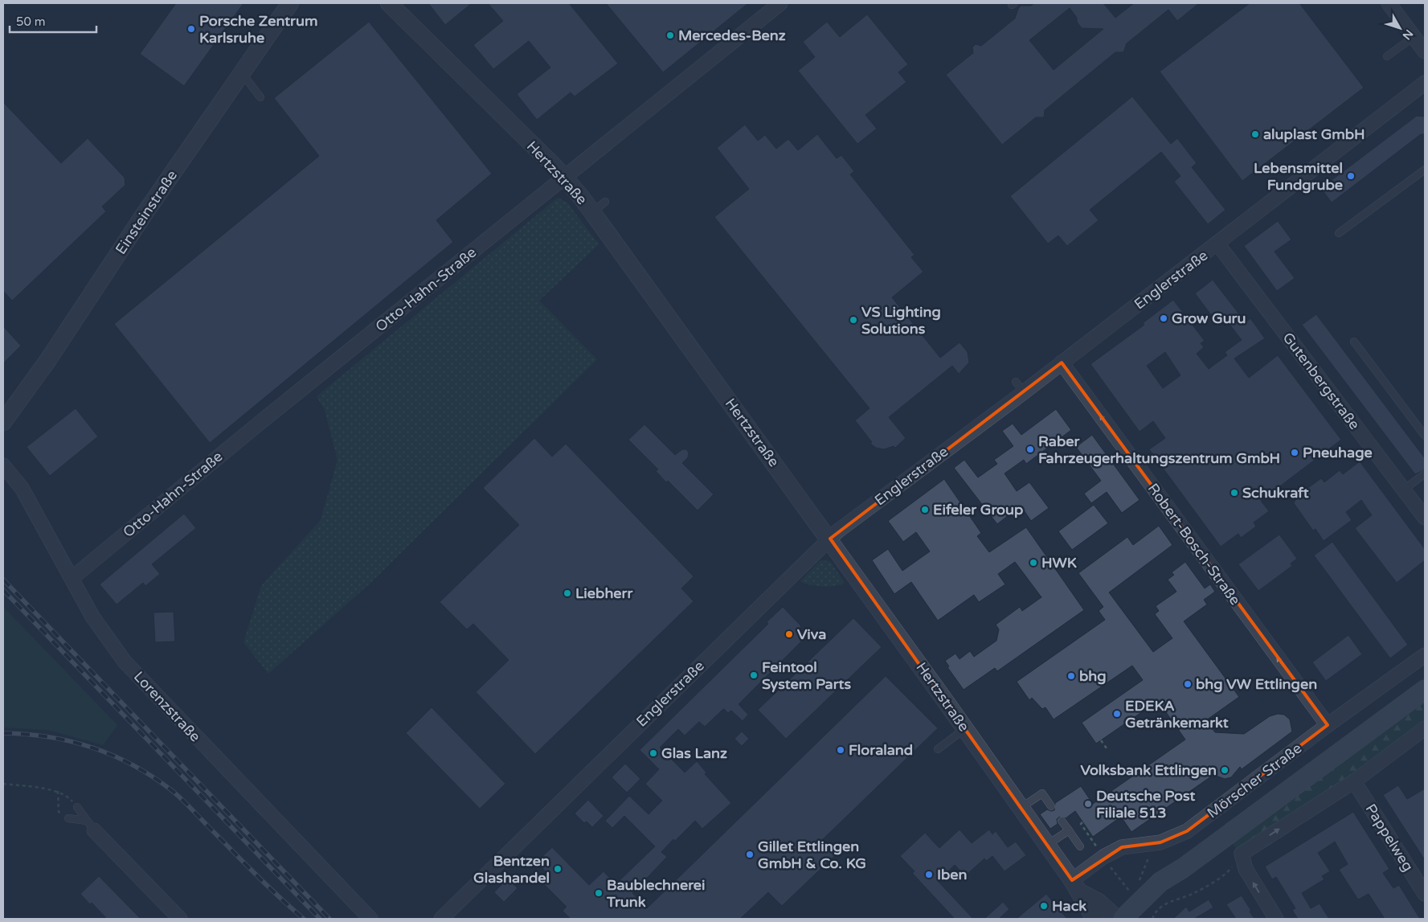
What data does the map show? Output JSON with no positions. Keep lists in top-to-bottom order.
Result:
{
  "streets": {
    "main road": ["Mörscher Straße"],
    "street": [
      "Hertzstraße",
      "Einsteinstraße",
      "Englerstraße",
      "Otto-Hahn-Straße",
      "Gutenbergstraße",
      "Robert-Bosch-Straße",
      "Lorenzstraße",
      "Pappelweg"
    ]
  },
  "crossings": [
    ["Hertzstraße", "Englerstraße"],
    ["Hertzstraße", "Otto-Hahn-Straße"],
    ["Hertzstraße", "Mörscher Straße"],
    ["Englerstraße", "Gutenbergstraße"],
    ["Englerstraße", "Robert-Bosch-Straße"],
    ["Otto-Hahn-Straße", "Lorenzstraße"],
    ["Robert-Bosch-Straße", "Mörscher Straße"]
  ],
  "one_way": ["Robert-Bosch-Straße"],
  "places": [
    "Porsche Zentrum Karlsruhe",
    "Mercedes-Benz",
    "aluplast GmbH",
    "Lebensmittel Fundgrube",
    "Grow Guru",
    "VS Lighting Solutions",
    "Raber Fahrzeugerhaltungszentrum GmbH",
    "Pneuhage",
    "Schukraft",
    "Eifeler Group",
    "HWK",
    "Liebherr",
    "Viva",
    "Feintool System Parts",
    "bhg",
    "bhg VW Ettlingen",
    "EDEKA Getränkemarkt",
    "Floraland",
    "Glas Lanz",
    "Volksbank Ettlingen",
    "Deutsche Post Filiale 513",
    "Gillet Ettlingen GmbH & Co. KG",
    "Bentzen Glashandel",
    "Iben",
    "Baublechnerei Trunk",
    "Hack"
  ],
  "scale_bar": "50 m",
  "north": "bottom right"
}
